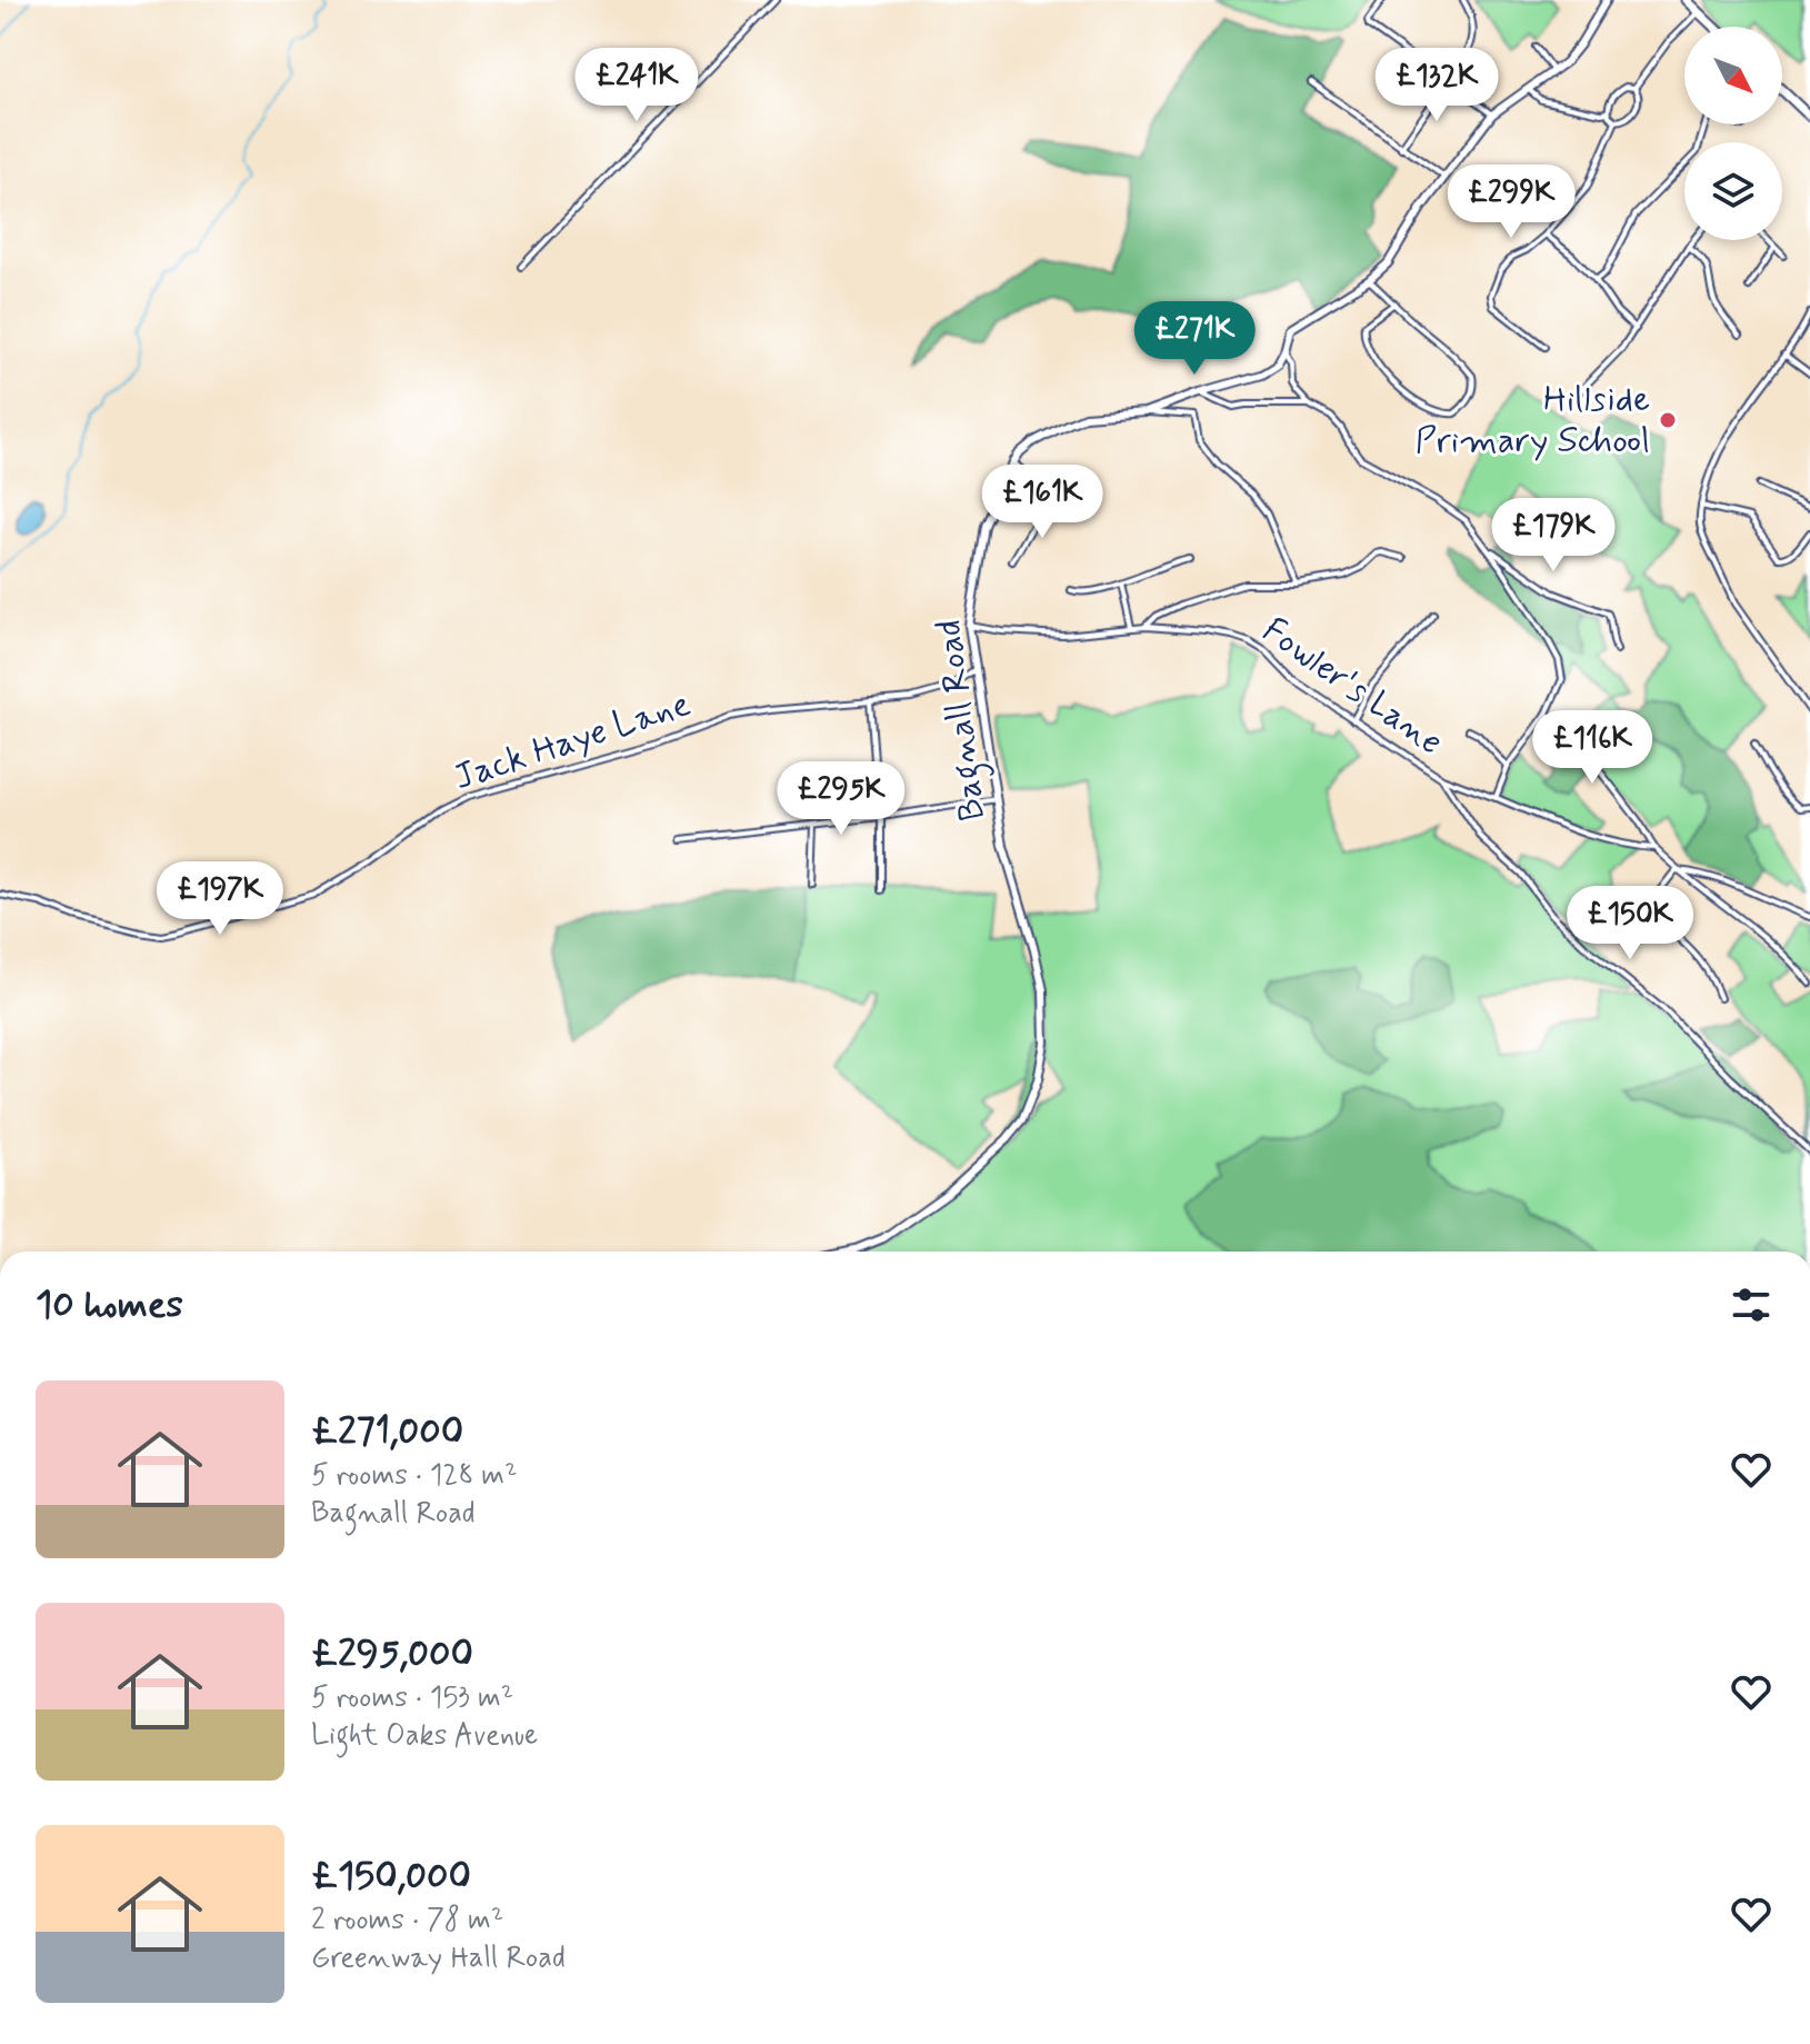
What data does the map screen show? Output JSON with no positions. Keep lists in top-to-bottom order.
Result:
{
  "streets": {
    "street": ["Fowler's Lane", "Bagnall Road", "Jack Haye Lane"]
  },
  "crossings": [
    ["Fowler's Lane", "Bagnall Road"],
    ["Bagnall Road", "Jack Haye Lane"]
  ],
  "places": ["Hillside Primary School"],
  "north": "bottom right",
  "page": {
    "price": [
      "£241K",
      "£132K",
      "£299K",
      "£271K",
      "£161K",
      "£179K",
      "£116K",
      "£295K",
      "£197K",
      "£150K"
    ],
    "heading": "10 homes",
    "list": [
      {
        "name": "£271,000",
        "note": "5 rooms · 128 m² · Bagnall Road"
      },
      {
        "name": "£295,000",
        "note": "5 rooms · 153 m² · Light Oaks Avenue"
      },
      {
        "name": "£150,000",
        "note": "2 rooms · 78 m² · Greenway Hall Road"
      }
    ]
  }
}
